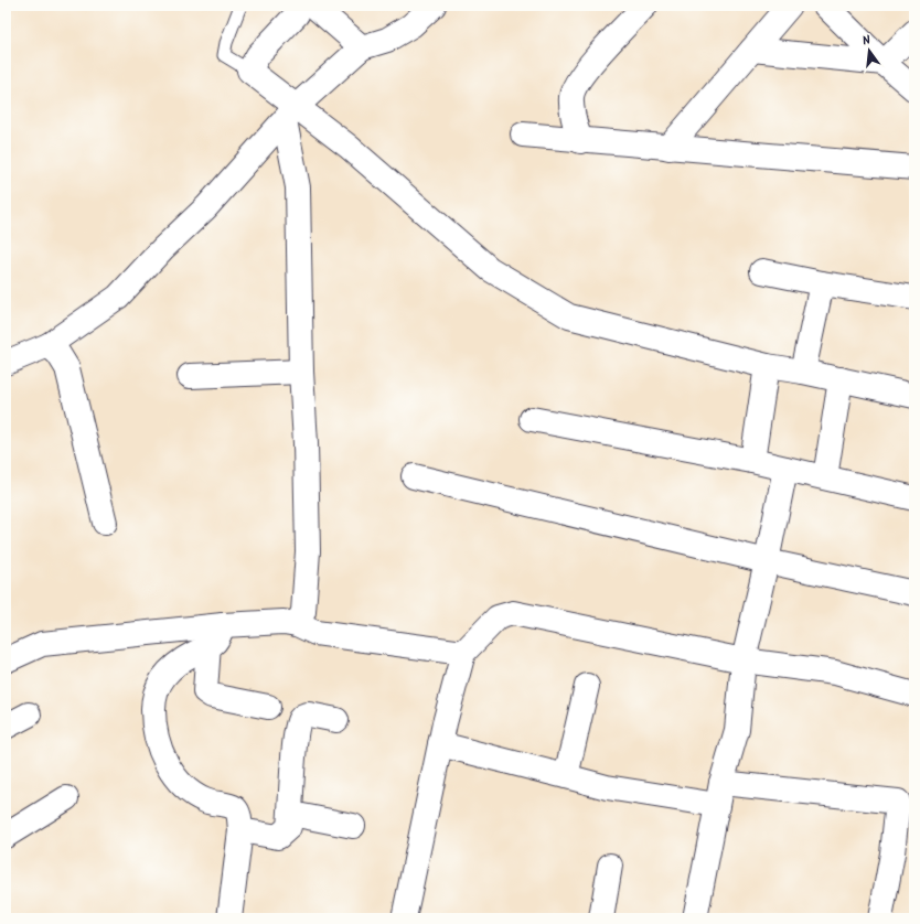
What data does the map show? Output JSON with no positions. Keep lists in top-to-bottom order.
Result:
{
  "north": "top"
}
